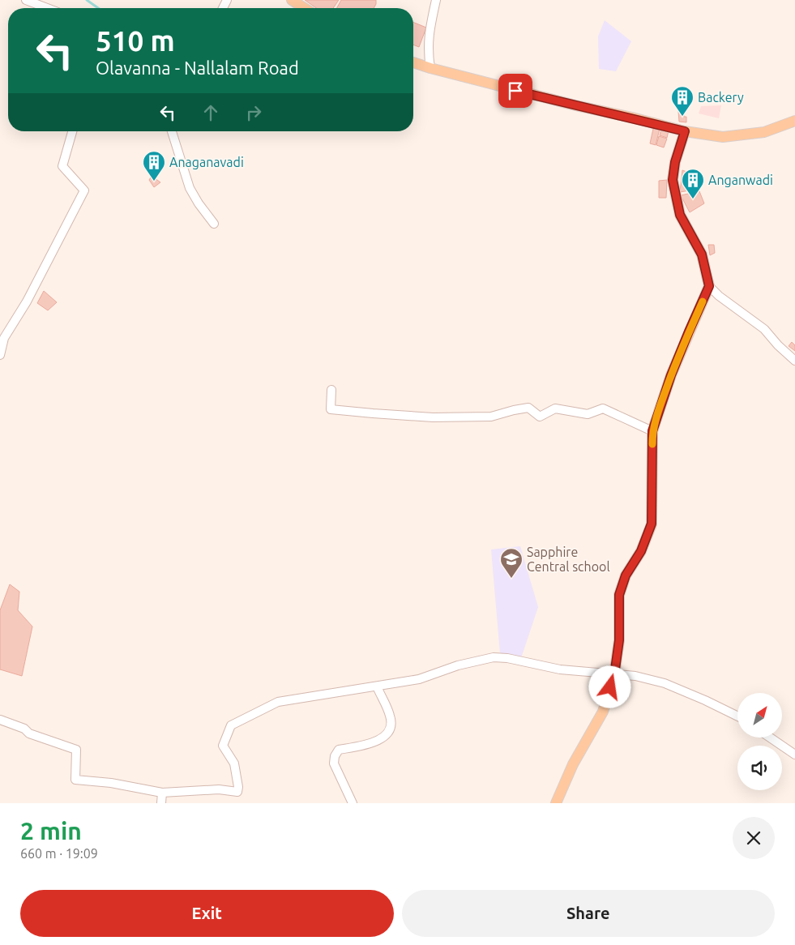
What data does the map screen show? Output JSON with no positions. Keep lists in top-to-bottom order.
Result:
{
  "places": {
    "building": ["Backery", "Anaganavadi", "Anganwadi"],
    "school or university": ["Sapphire Central school"]
  },
  "north": "top right",
  "page": {
    "turn": ["510 m", "Olavanna - Nallalam Road"],
    "heading": ["2 min", "660 m · 19:09"],
    "buttons": ["Exit", "Share"]
  }
}
